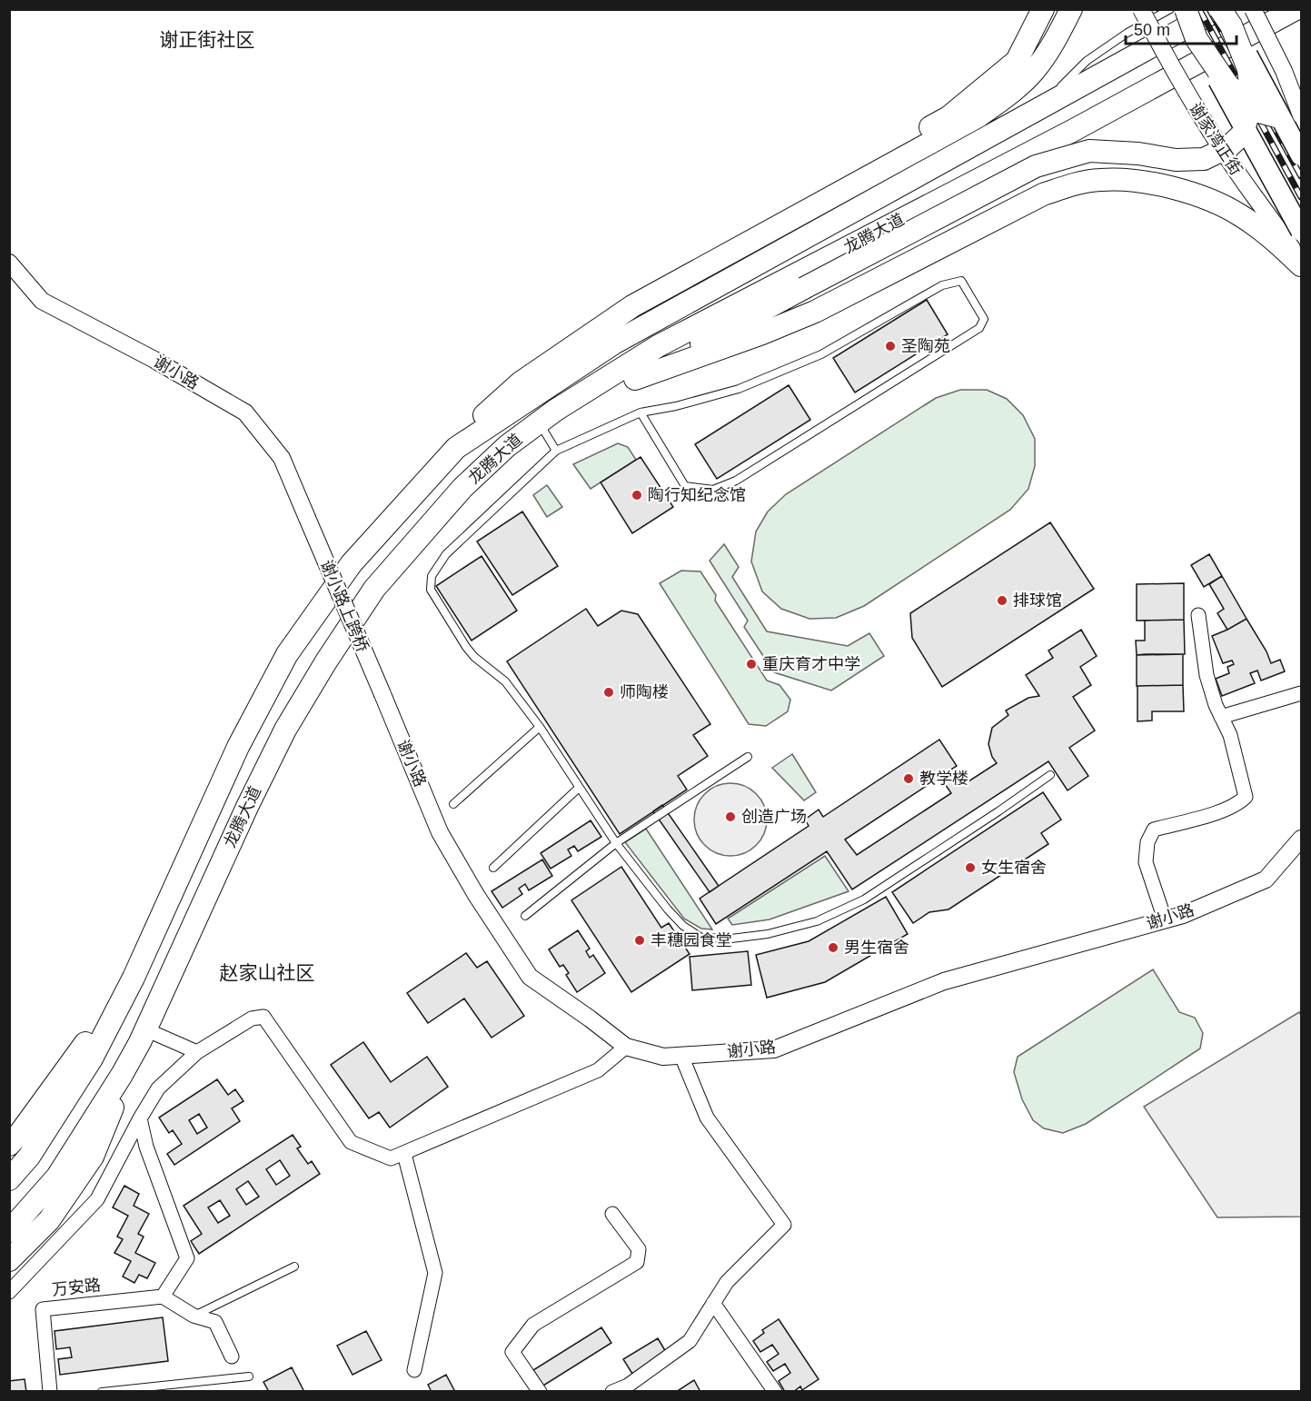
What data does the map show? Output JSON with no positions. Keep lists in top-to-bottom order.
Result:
{
  "streets": {
    "highway": ["龙腾大道"],
    "main road": ["谢家湾正街"],
    "street": ["谢小路", "谢小路上跨桥", "万安路"]
  },
  "crossings": [
    ["谢小路", "谢小路上跨桥"]
  ],
  "districts": ["谢正街社区", "赵家山社区"],
  "places": [
    "圣陶苑",
    "陶行知纪念馆",
    "排球馆",
    "重庆育才中学",
    "师陶楼",
    "教学楼",
    "创造广场",
    "女生宿舍",
    "丰穗园食堂",
    "男生宿舍"
  ],
  "scale_bar": "50 m"
}
